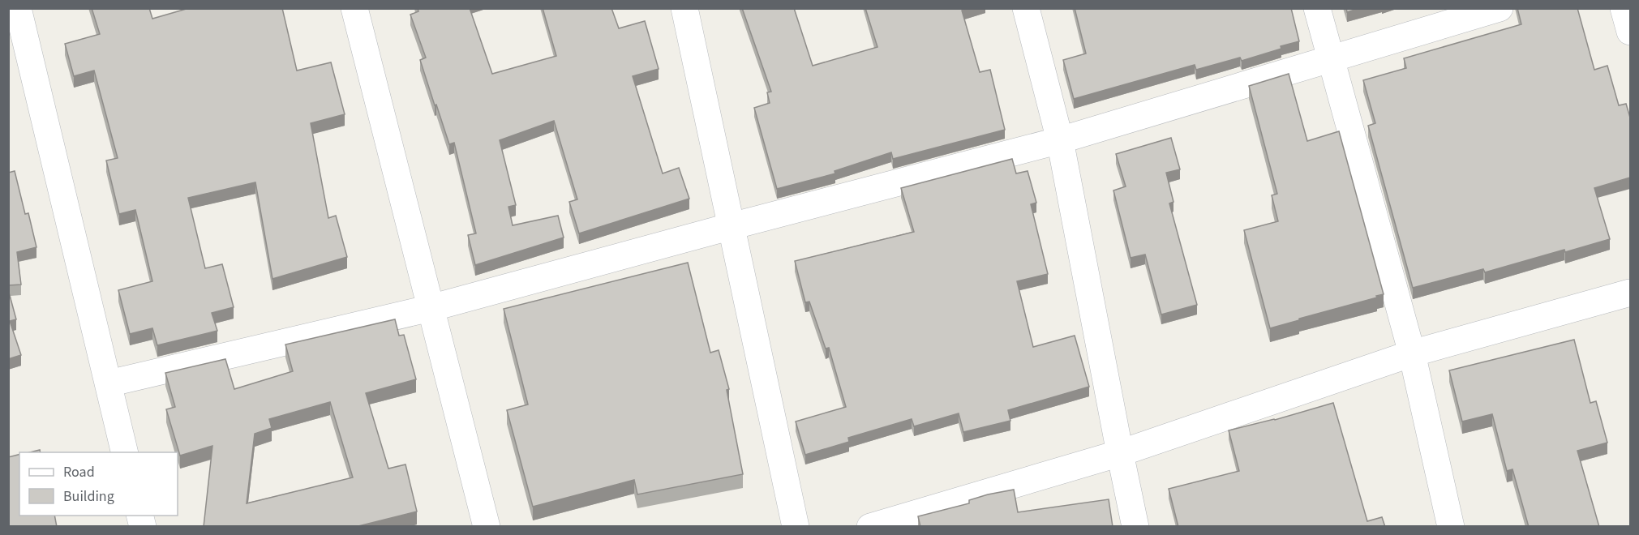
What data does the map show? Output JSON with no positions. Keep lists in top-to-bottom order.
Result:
{
  "legend": ["Road", "Building"]
}
